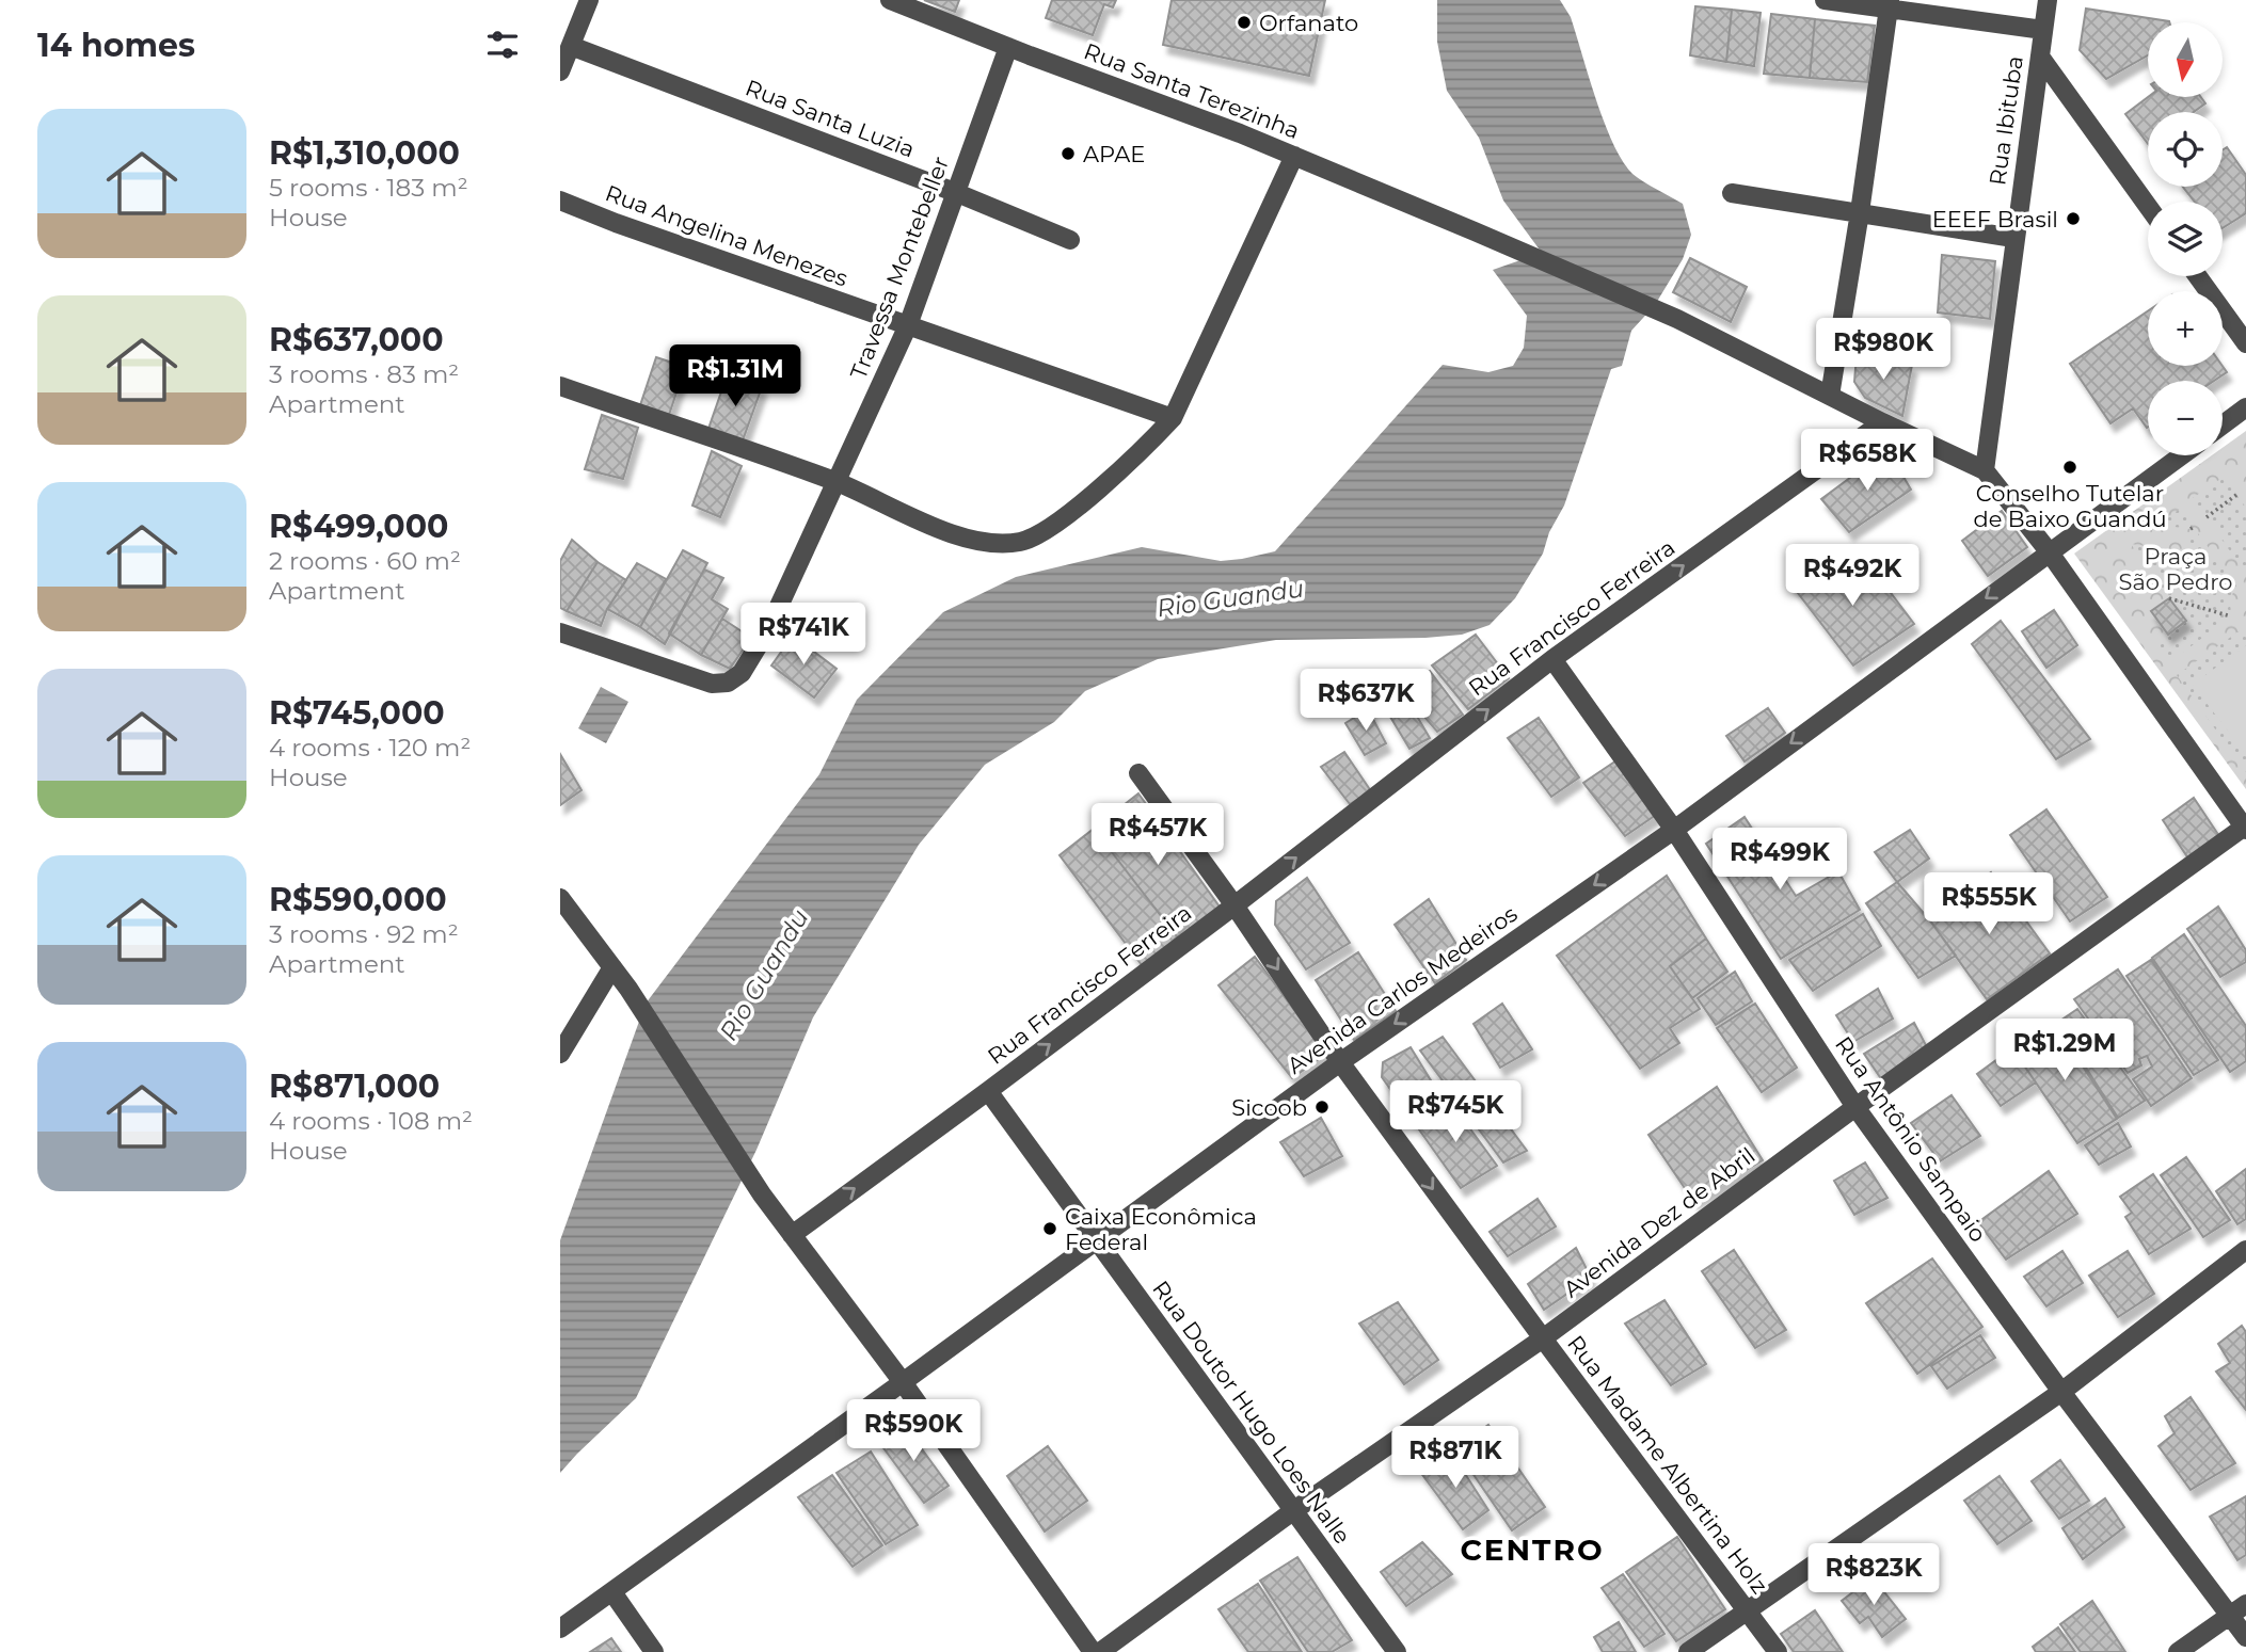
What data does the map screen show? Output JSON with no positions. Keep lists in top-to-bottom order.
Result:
{
  "streets": {
    "street": [
      "Rua Santa Terezinha",
      "Rua Santa Luzia",
      "Rua Ibituba",
      "Rua Angelina Menezes",
      "Travessa Montebeller",
      "Rua Francisco Ferreira",
      "Avenida Carlos Medeiros",
      "Rua Antônio Sampaio",
      "Avenida Dez de Abril",
      "Rua Doutor Hugo Loes Nalle",
      "Rua Madame Albertina Holz"
    ]
  },
  "crossings": [
    ["Rua Santa Terezinha", "Rua Ibituba"],
    ["Rua Santa Terezinha", "Travessa Montebeller"],
    ["Rua Santa Terezinha", "Rua Francisco Ferreira"],
    ["Rua Santa Luzia", "Travessa Montebeller"],
    ["Rua Angelina Menezes", "Travessa Montebeller"],
    ["Rua Francisco Ferreira", "Rua Antônio Sampaio"],
    ["Rua Francisco Ferreira", "Rua Doutor Hugo Loes Nalle"],
    ["Rua Francisco Ferreira", "Rua Madame Albertina Holz"],
    ["Avenida Carlos Medeiros", "Rua Antônio Sampaio"],
    ["Avenida Carlos Medeiros", "Rua Doutor Hugo Loes Nalle"],
    ["Avenida Carlos Medeiros", "Rua Madame Albertina Holz"],
    ["Rua Antônio Sampaio", "Avenida Dez de Abril"],
    ["Avenida Dez de Abril", "Rua Doutor Hugo Loes Nalle"],
    ["Avenida Dez de Abril", "Rua Madame Albertina Holz"]
  ],
  "one_way": ["Rua Francisco Ferreira", "Avenida Carlos Medeiros", "Rua Madame Albertina Holz"],
  "districts": ["CENTRO"],
  "water": ["Rio Guandu"],
  "parks": ["Praça São Pedro"],
  "places": [
    "Orfanato",
    "APAE",
    "EEEF Brasil",
    "Conselho Tutelar de Baixo Guandú",
    "Sicoob",
    "Caixa Econômica Federal"
  ],
  "north": "bottom",
  "page": {
    "heading": "14 homes",
    "map_buttons": ["+", "−"],
    "list": [
      {
        "name": "R$1,310,000",
        "note": "5 rooms · 183 m² · House"
      },
      {
        "name": "R$637,000",
        "note": "3 rooms · 83 m² · Apartment"
      },
      {
        "name": "R$499,000",
        "note": "2 rooms · 60 m² · Apartment"
      },
      {
        "name": "R$745,000",
        "note": "4 rooms · 120 m² · House"
      },
      {
        "name": "R$590,000",
        "note": "3 rooms · 92 m² · Apartment"
      },
      {
        "name": "R$871,000",
        "note": "4 rooms · 108 m² · House"
      }
    ],
    "price": [
      "R$980K",
      "R$1.31M",
      "R$658K",
      "R$492K",
      "R$741K",
      "R$637K",
      "R$457K",
      "R$499K",
      "R$555K",
      "R$1.29M",
      "R$745K",
      "R$590K",
      "R$871K",
      "R$823K"
    ]
  }
}
